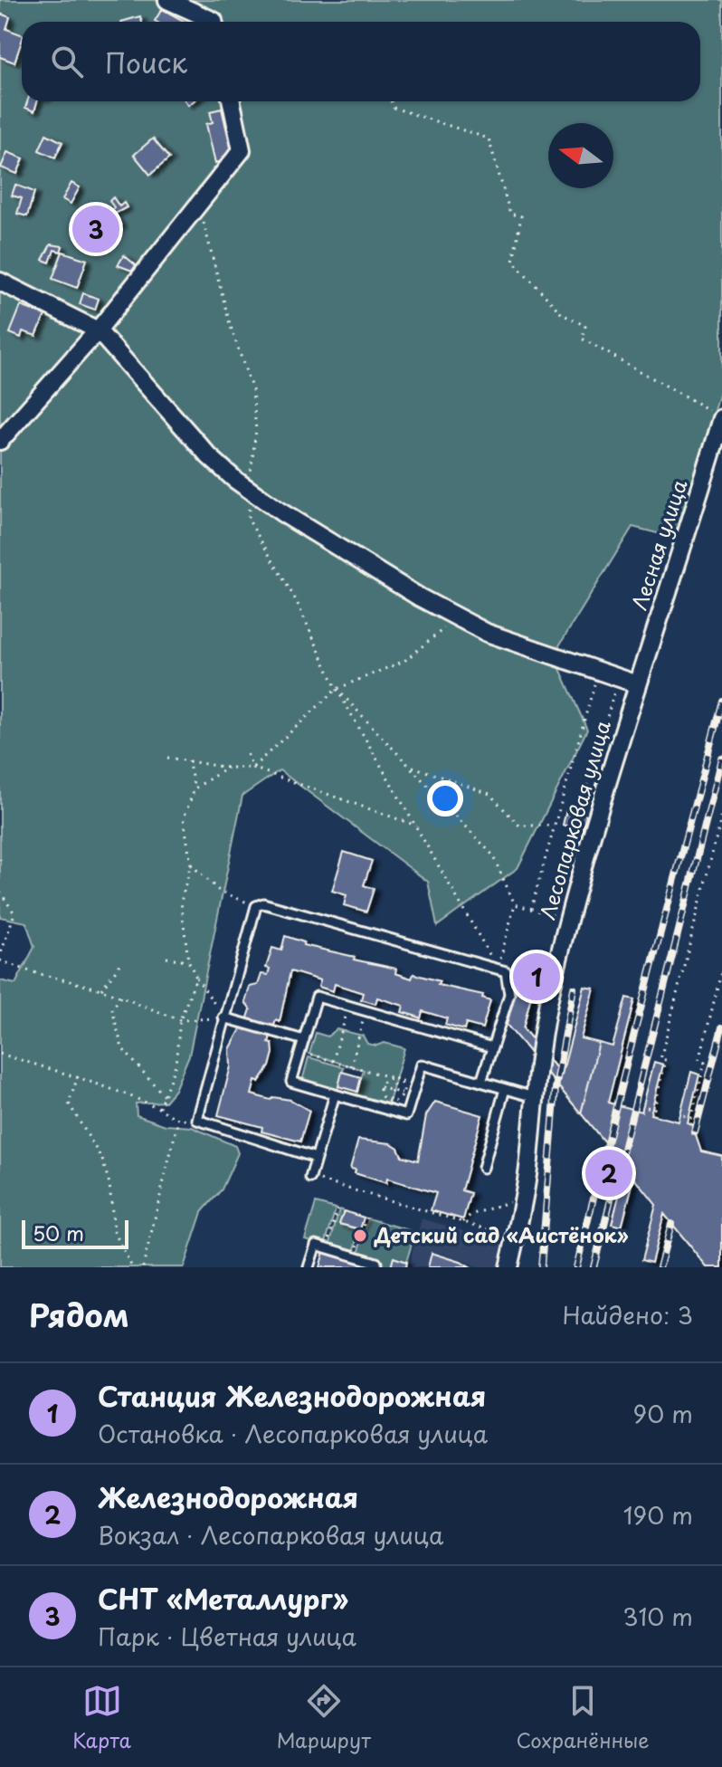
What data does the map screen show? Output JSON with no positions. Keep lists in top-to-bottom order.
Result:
{
  "streets": {
    "street": ["Лесная улица", "Лесопарковая улица"]
  },
  "crossings": [
    ["Лесная улица", "Лесопарковая улица"]
  ],
  "places": ["Детский сад «Аистёнок»"],
  "scale_bar": "50 m",
  "north": "left",
  "page": {
    "search": "Поиск",
    "pins": ["3", "1", "2"],
    "scale": "50 m",
    "heading": ["Рядом", "Найдено: 3"],
    "list": [
      {
        "mark": "1",
        "name": "Станция Железнодорожная",
        "note": "Остановка · Лесопарковая улица",
        "value": "90 m"
      },
      {
        "mark": "2",
        "name": "Железнодорожная",
        "note": "Вокзал · Лесопарковая улица",
        "value": "190 m"
      },
      {
        "mark": "3",
        "name": "СНТ «Металлург»",
        "note": "Парк · Цветная улица",
        "value": "310 m"
      }
    ],
    "nav": ["Карта", "Маршрут", "Сохранённые"]
  }
}
